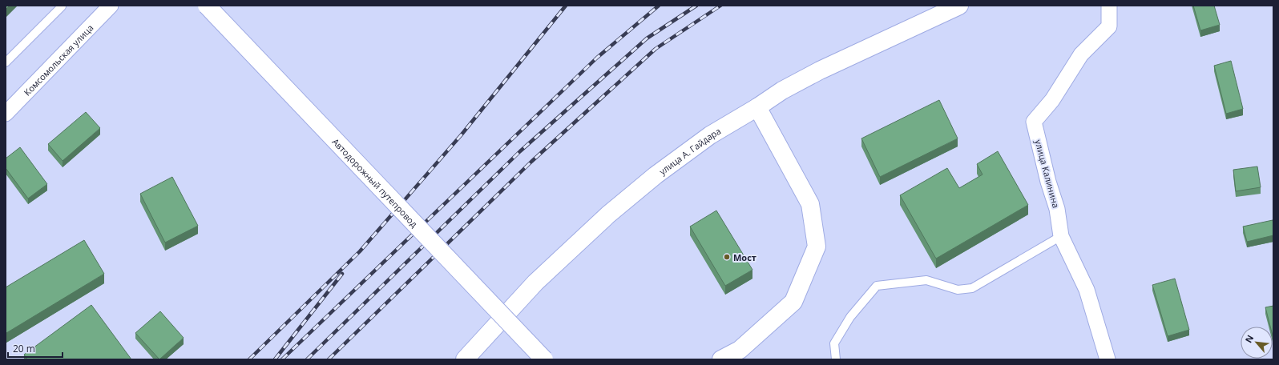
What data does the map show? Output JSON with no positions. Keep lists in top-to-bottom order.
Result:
{
  "streets": {
    "street": [
      "Комсомольская улица",
      "улица А. Гайдара",
      "улица Калинина",
      "Автодорожный путепровод"
    ]
  },
  "places": ["Мост"],
  "scale_bar": "20 m",
  "north": "top left"
}
